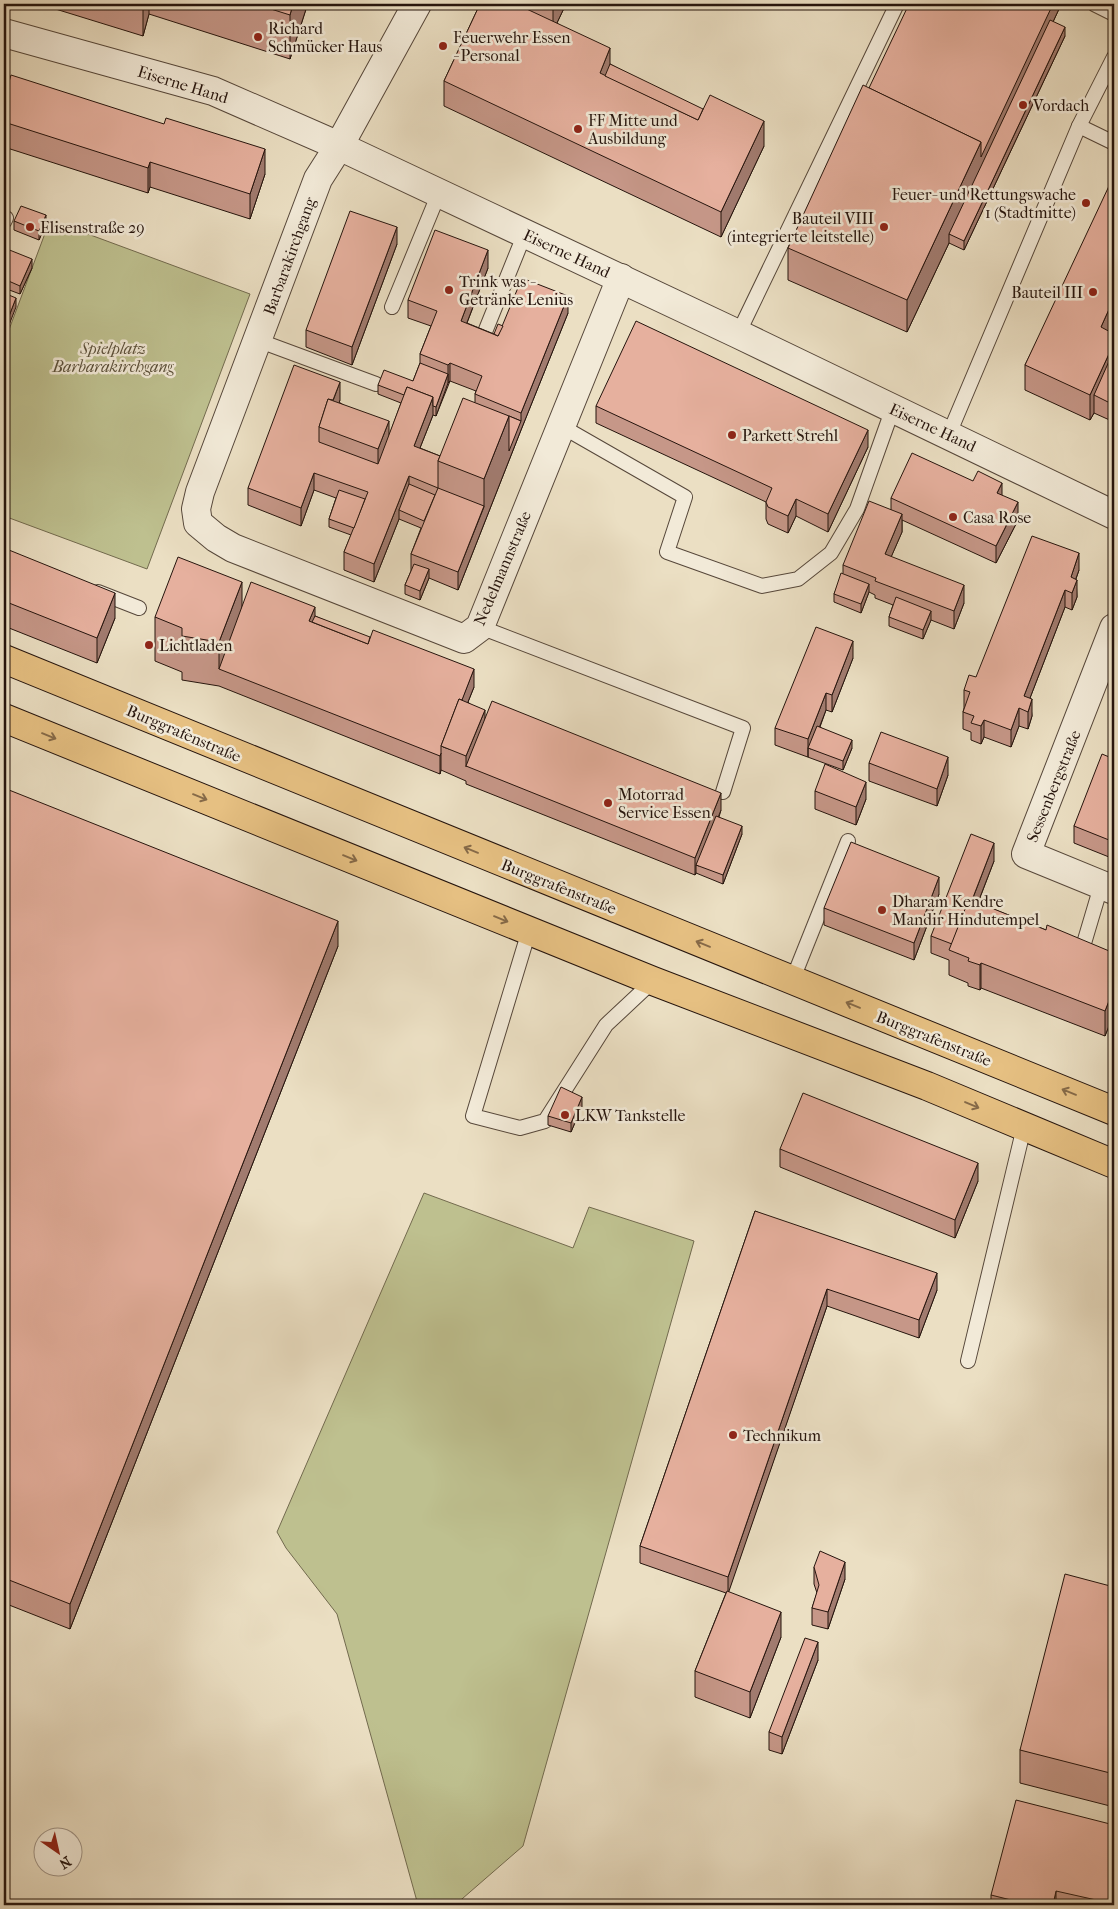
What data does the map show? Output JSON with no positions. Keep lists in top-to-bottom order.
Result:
{
  "streets": {
    "main road": ["Burggrafenstraße"],
    "street": [
      "Eiserne Hand",
      "Barbarakirchgang",
      "Nedelmannstraße",
      "Sessenbergstraße"
    ]
  },
  "crossings": [
    ["Eiserne Hand", "Barbarakirchgang"],
    ["Eiserne Hand", "Nedelmannstraße"],
    ["Barbarakirchgang", "Nedelmannstraße"]
  ],
  "parks": ["Spielplatz Barbarakirchgang"],
  "places": [
    "Richard Schmücker Haus",
    "Feuerwehr Essen - Personal",
    "Vordach",
    "FF Mitte und Ausbildung",
    "Feuer- und Rettungswache 1 (Stadtmitte)",
    "Elisenstraße 29",
    "Bauteil VIII (integrierte leitstelle)",
    "Trink was - Getränke Lenius",
    "Bauteil III",
    "Parkett Strehl",
    "Casa Rose",
    "Lichtladen",
    "Motorrad Service Essen",
    "Dharam Kendre Mandir Hindutempel",
    "LKW Tankstelle",
    "Technikum"
  ],
  "north": "bottom right"
}
